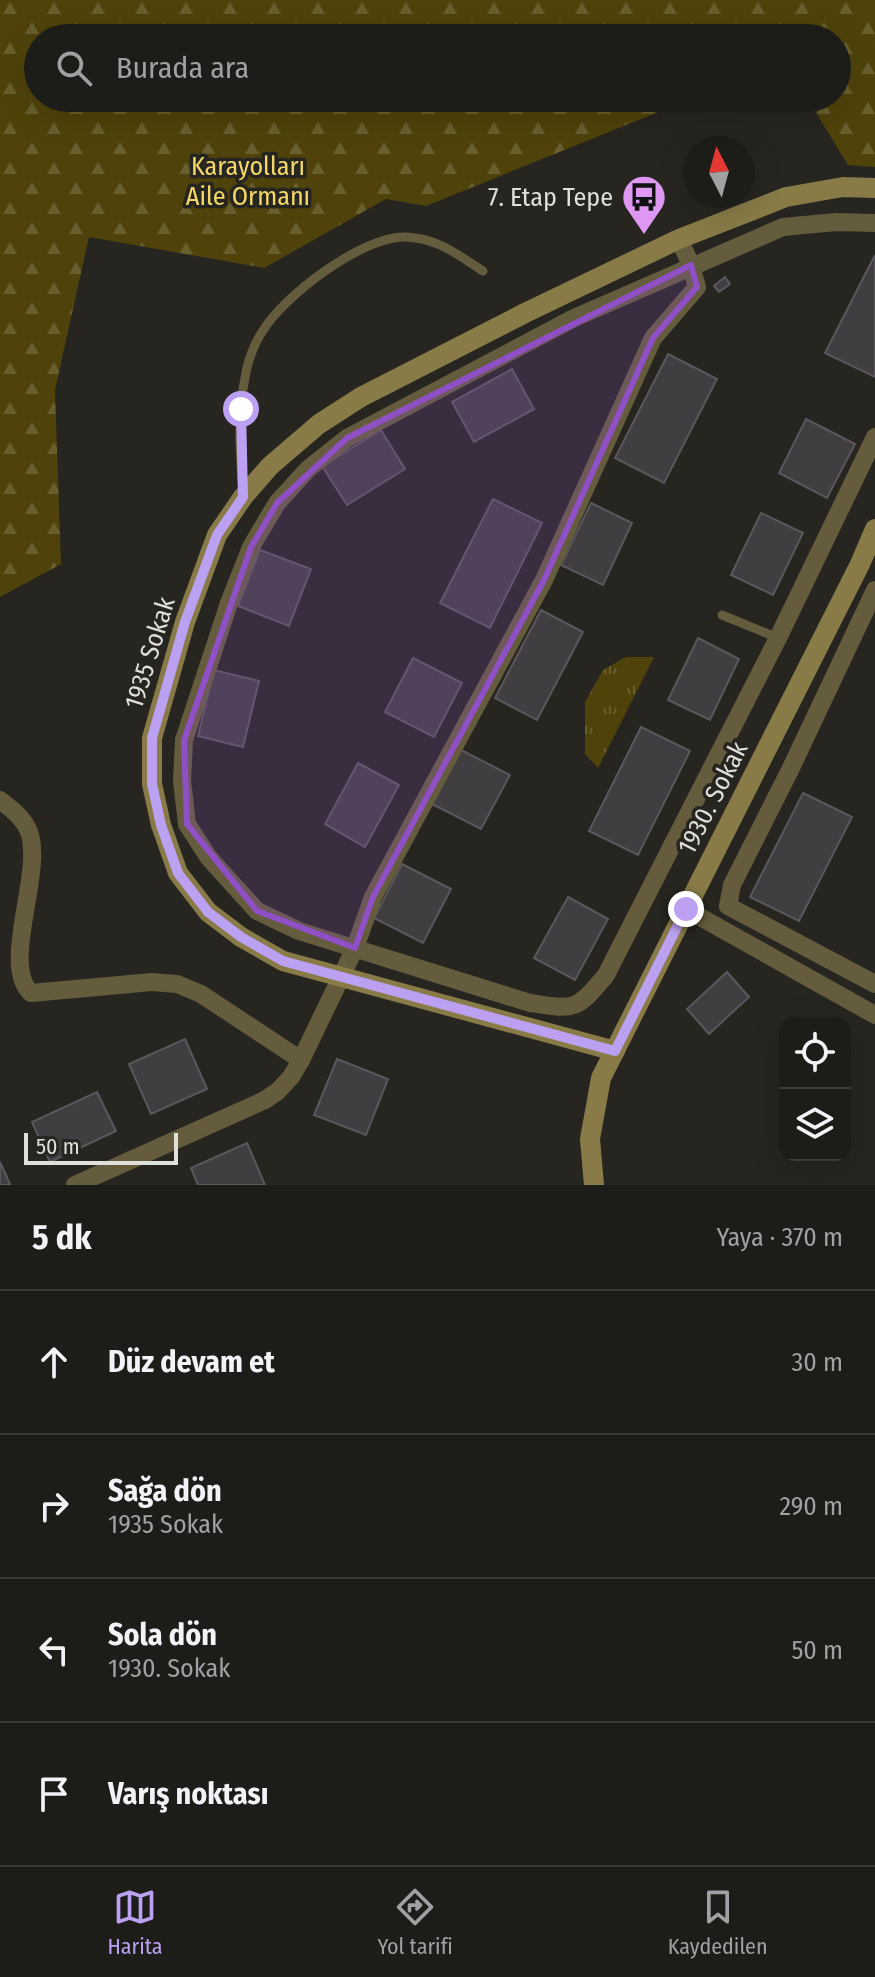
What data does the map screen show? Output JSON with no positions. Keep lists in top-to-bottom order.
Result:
{
  "streets": {
    "street": ["1935 Sokak", "1930. Sokak"]
  },
  "crossings": [
    ["1935 Sokak", "1930. Sokak"]
  ],
  "parks": ["Karayolları Aile Ormanı"],
  "places": {
    "bus stop": ["7. Etap Tepe"]
  },
  "scale_bar": "50 m",
  "north": "top",
  "page": {
    "search": "Burada ara",
    "scale": "50 m",
    "heading": ["5 dk", "Yaya · 370 m"],
    "list": [
      ["Düz devam et", "30 m"],
      ["Sağa dön", "1935 Sokak", "290 m"],
      ["Sola dön", "1930. Sokak", "50 m"],
      "Varış noktası"
    ],
    "nav": ["Harita", "Yol tarifi", "Kaydedilen"]
  }
}
